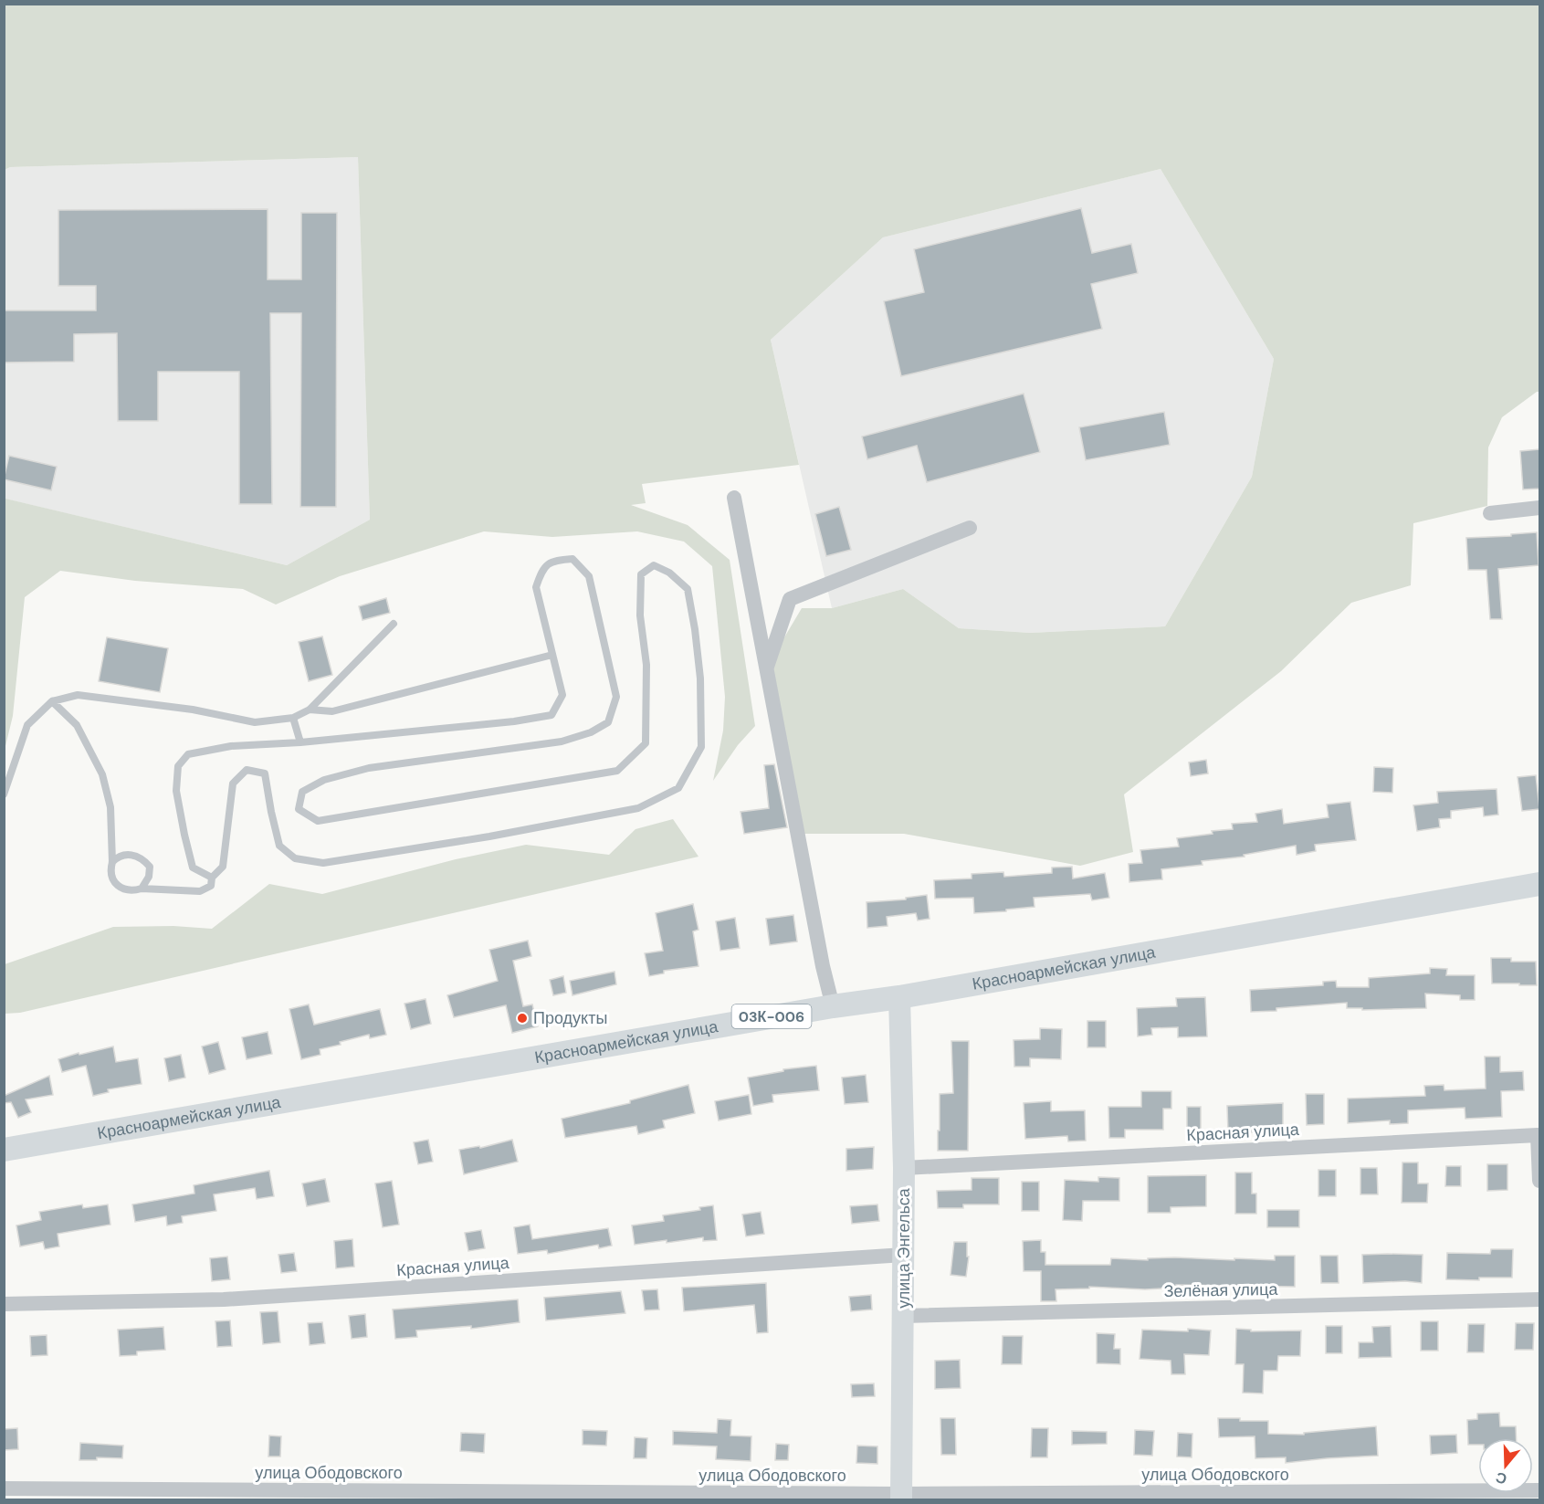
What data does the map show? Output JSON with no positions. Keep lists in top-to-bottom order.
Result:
{
  "streets": {
    "main road": ["Красноармейская улица", "03К-006"],
    "street": [
      "Красная улица",
      "улица Энгельса",
      "Зелёная улица",
      "улица Ободовского"
    ]
  },
  "crossings": [
    ["Красноармейская улица", "улица Энгельса"],
    ["Красная улица", "улица Энгельса"],
    ["улица Энгельса", "Зелёная улица"],
    ["улица Энгельса", "улица Ободовского"]
  ],
  "places": ["Продукты"],
  "north": "bottom"
}
